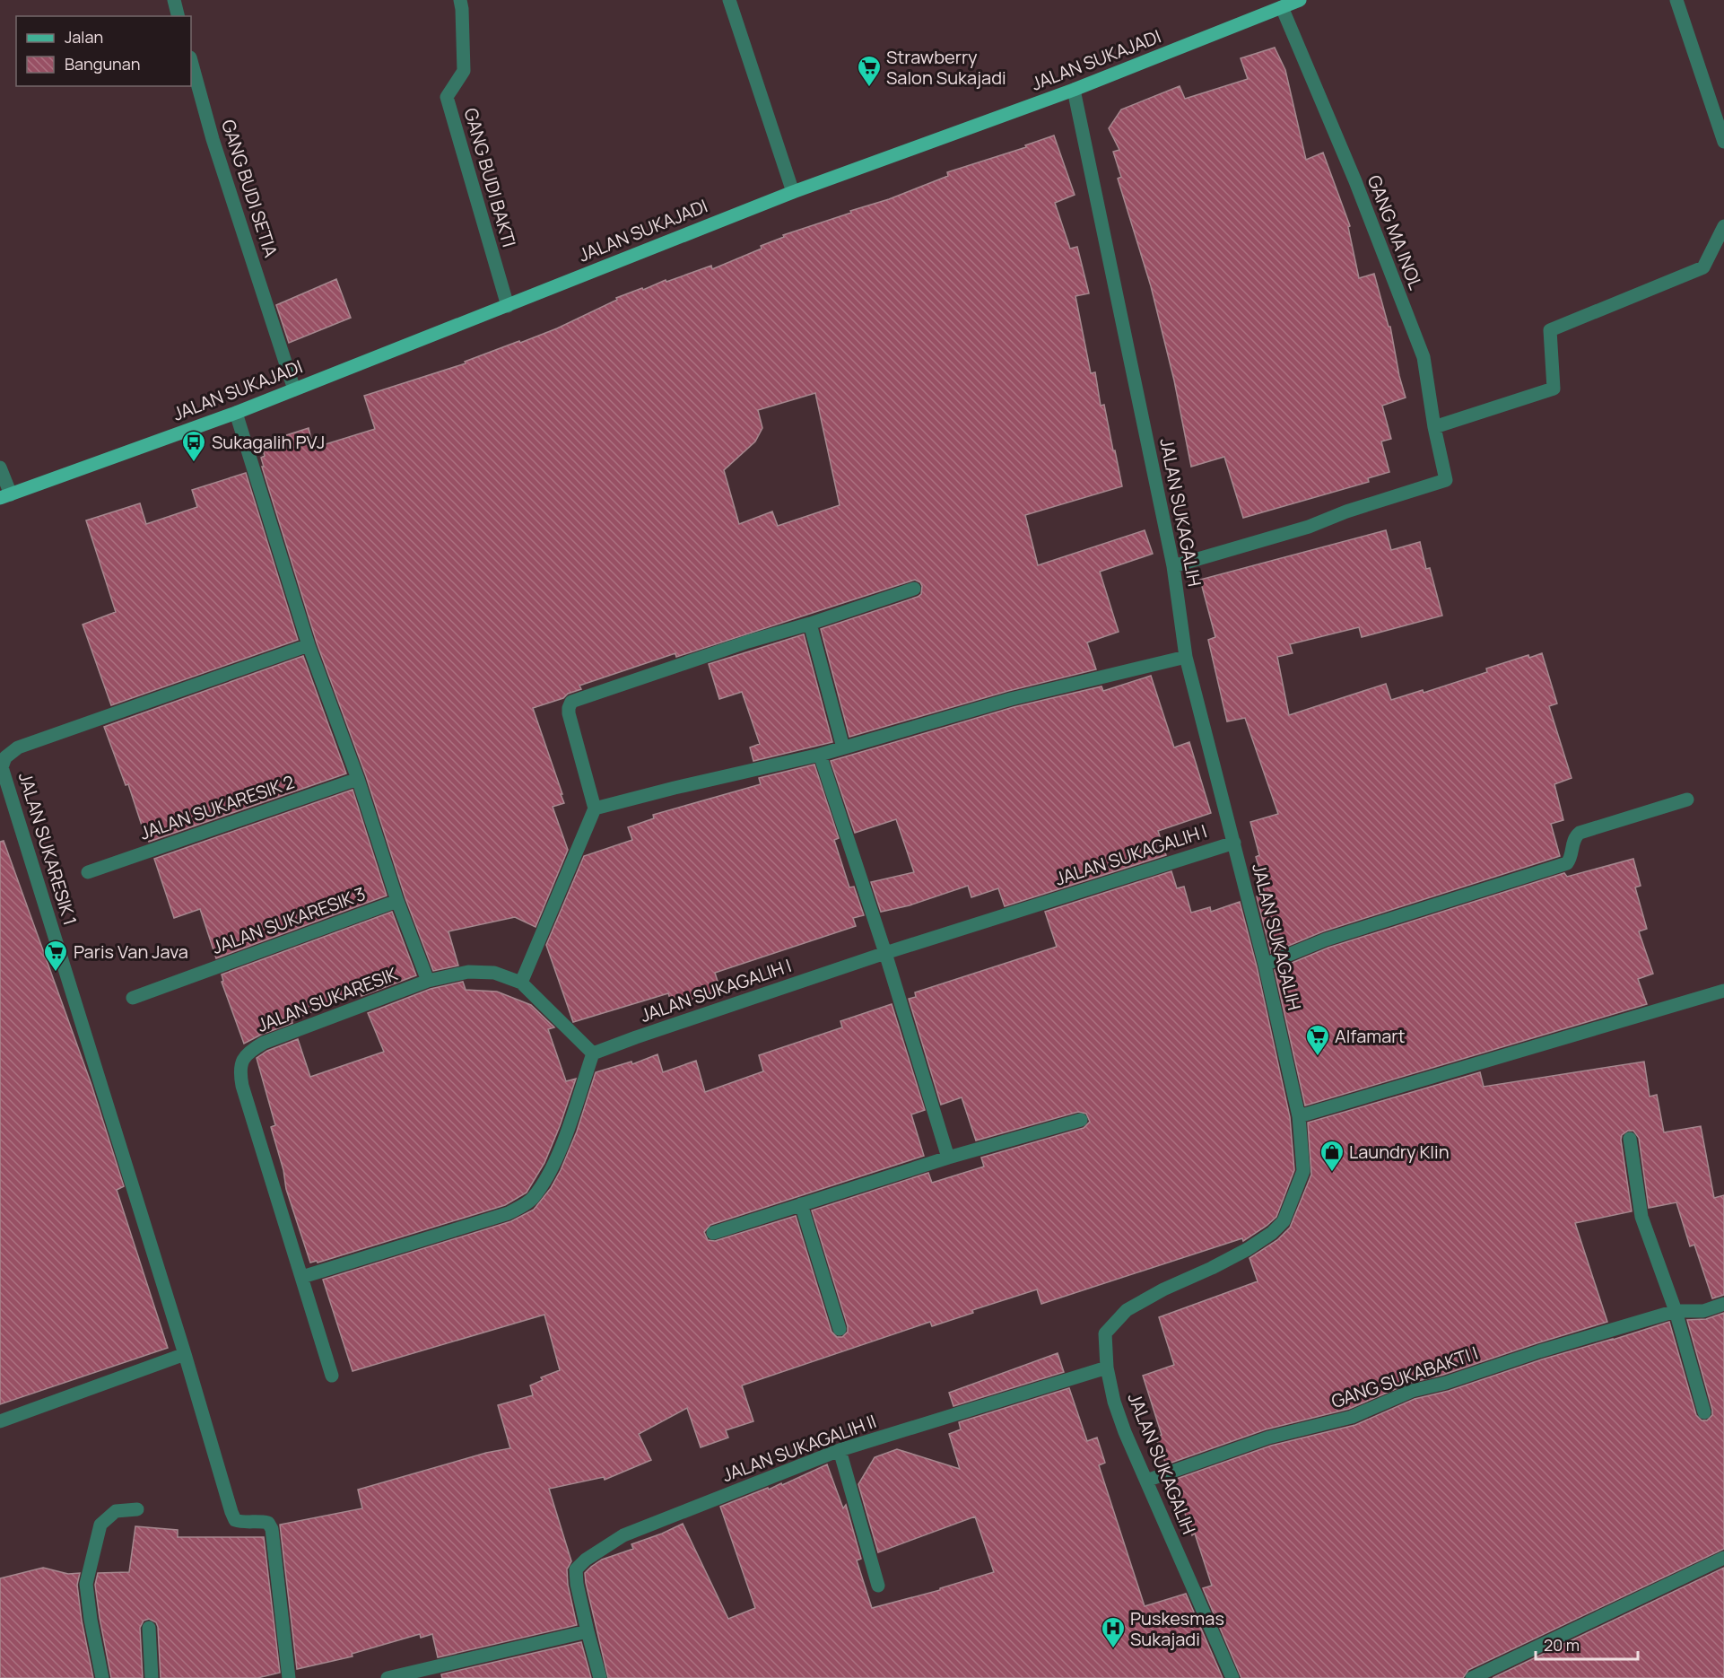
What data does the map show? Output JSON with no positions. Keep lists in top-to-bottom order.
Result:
{
  "streets": {
    "main road": ["JALAN SUKAJADI"],
    "street": [
      "GANG BUDI BAKTI",
      "GANG BUDI SETIA",
      "GANG MA INOL",
      "JALAN SUKAGALIH",
      "JALAN SUKARESIK 2",
      "JALAN SUKARESIK 1",
      "JALAN SUKAGALIH I",
      "JALAN SUKARESIK 3",
      "JALAN SUKARESIK",
      "GANG SUKABAKTI I",
      "JALAN SUKAGALIH II"
    ]
  },
  "crossings": [
    ["JALAN SUKAJADI", "GANG BUDI BAKTI"],
    ["JALAN SUKAJADI", "GANG BUDI SETIA"],
    ["JALAN SUKAJADI", "GANG MA INOL"],
    ["JALAN SUKAJADI", "JALAN SUKAGALIH"],
    ["GANG MA INOL", "JALAN SUKAGALIH"],
    ["JALAN SUKAGALIH", "JALAN SUKAGALIH I"],
    ["JALAN SUKAGALIH", "GANG SUKABAKTI I"],
    ["JALAN SUKAGALIH", "JALAN SUKAGALIH II"],
    ["JALAN SUKAGALIH I", "JALAN SUKARESIK"]
  ],
  "places": {
    "supermarket": ["Strawberry Salon Sukajadi", "Paris Van Java", "Alfamart"],
    "bus stop": ["Sukagalih PVJ"],
    "shop": ["Laundry Klin"],
    "hospital": ["Puskesmas Sukajadi"]
  },
  "legend": ["Jalan", "Bangunan"],
  "scale_bar": "20 m"
}
